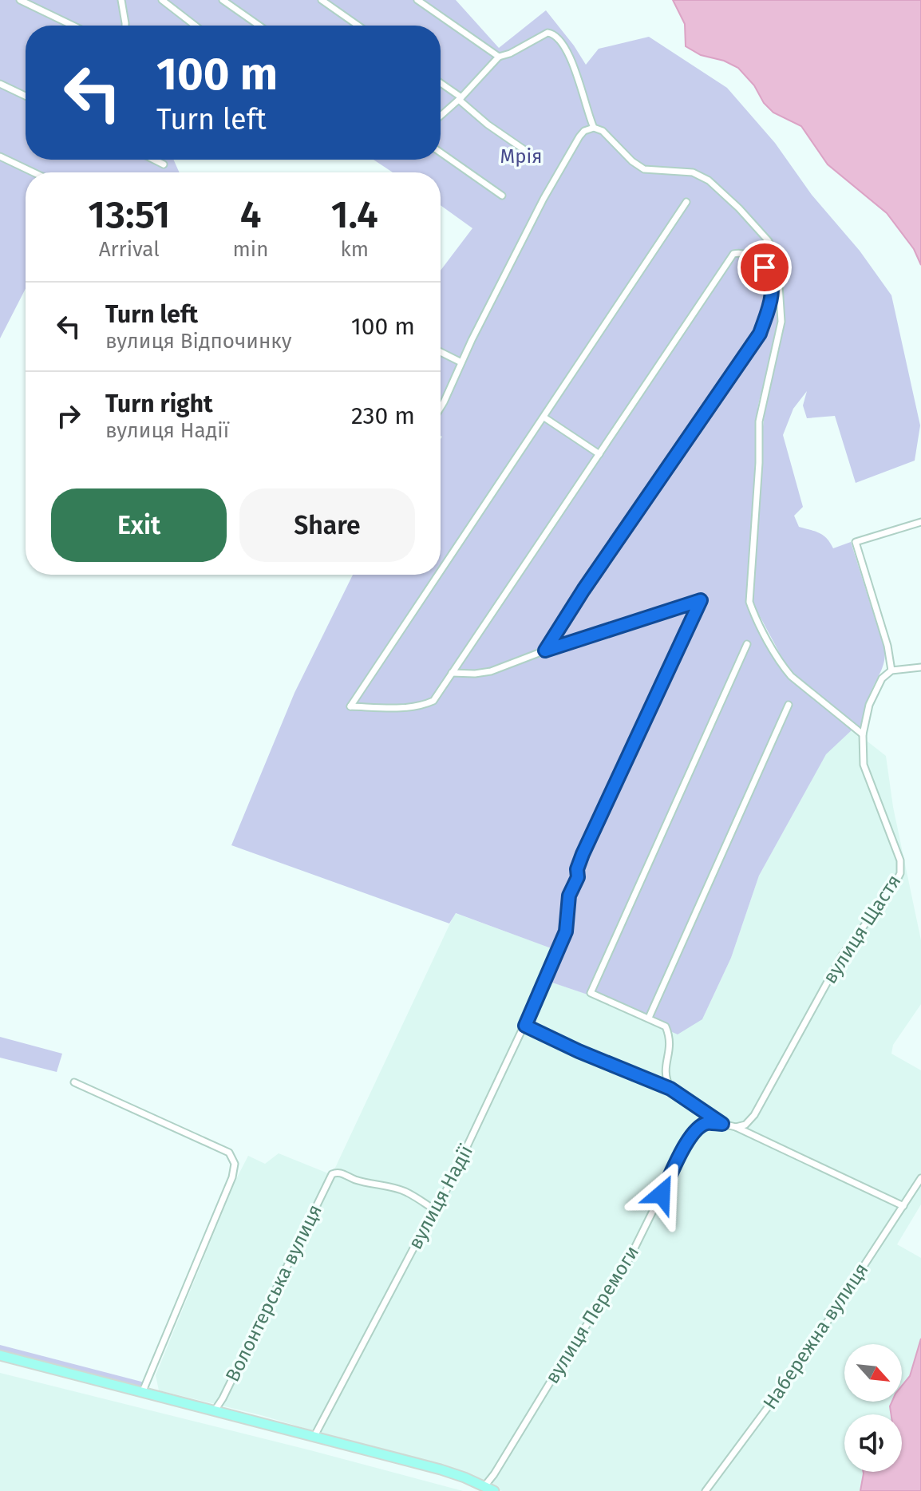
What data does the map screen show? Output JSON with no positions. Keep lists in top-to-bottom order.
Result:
{
  "streets": {
    "street": [
      "вулиця Щастя",
      "вулиця Надії",
      "Волонтерська вулиця",
      "вулиця Перемоги",
      "Набережна вулиця"
    ]
  },
  "crossings": [
    ["вулиця Надії", "Волонтерська вулиця"]
  ],
  "parks": ["Мрія"],
  "north": "bottom right",
  "page": {
    "turn": ["100 m", "Turn left"],
    "eta": [
      "13:51",
      "Arrival",
      "4",
      "min",
      "1.4",
      "km"
    ],
    "list": [
      {
        "name": "Turn left",
        "note": "вулиця Відпочинку",
        "value": "100 m"
      },
      {
        "name": "Turn right",
        "note": "вулиця Надії",
        "value": "230 m"
      }
    ],
    "buttons": ["Exit", "Share"]
  }
}
